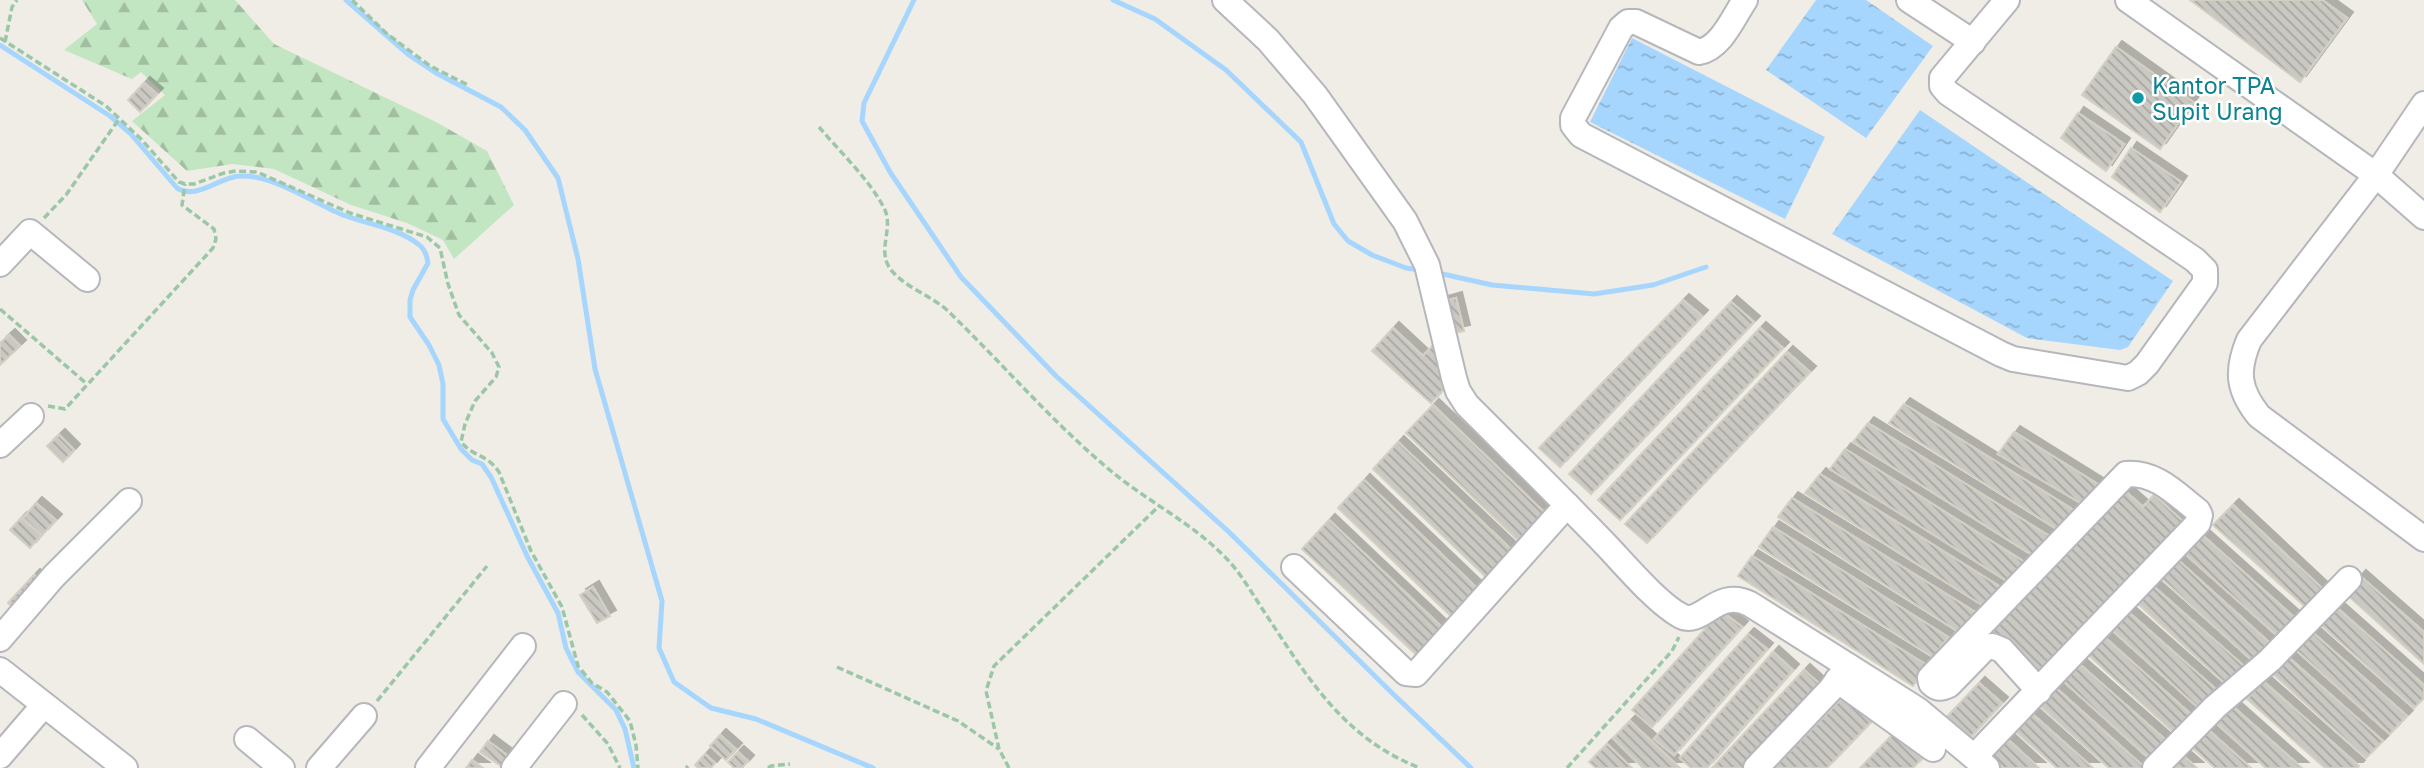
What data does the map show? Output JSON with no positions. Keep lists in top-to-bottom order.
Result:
{
  "places": ["Kantor TPA Supit Urang"]
}
